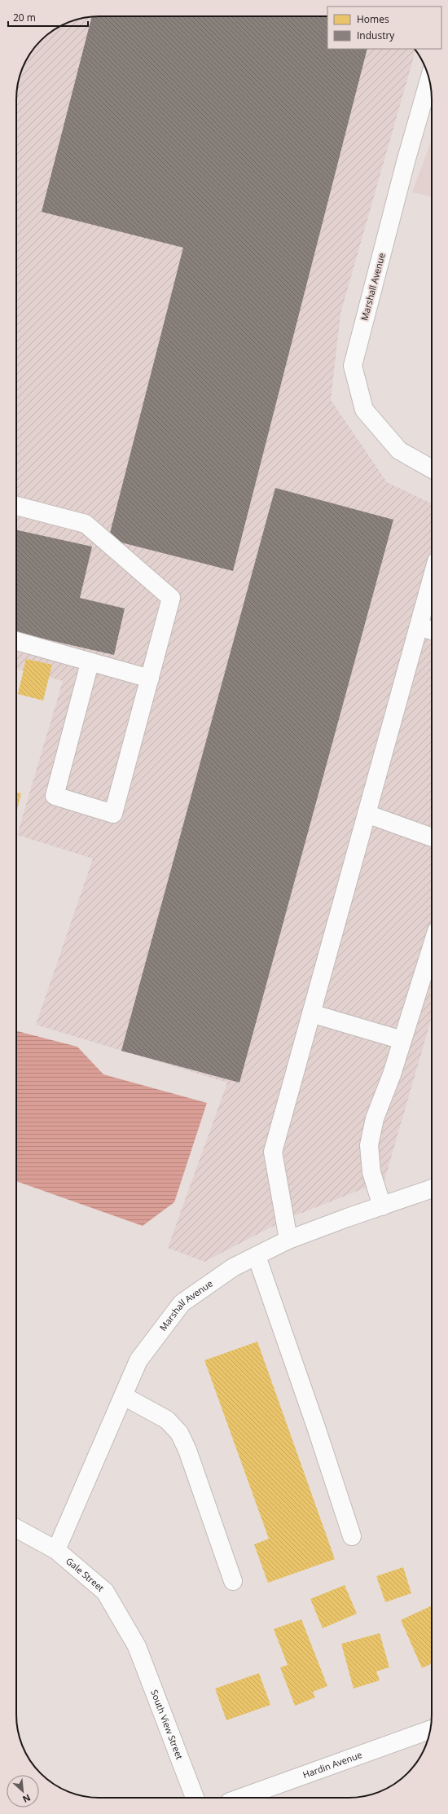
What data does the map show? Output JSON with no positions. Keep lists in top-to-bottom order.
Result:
{
  "streets": {
    "street": [
      "Marshall Avenue",
      "Gale Street",
      "South View Street",
      "Hardin Avenue"
    ]
  },
  "crossings": [
    ["Marshall Avenue", "Gale Street"],
    ["Gale Street", "South View Street"]
  ],
  "legend": ["Homes", "Industry"],
  "scale_bar": "20 m",
  "north": "bottom right"
}
